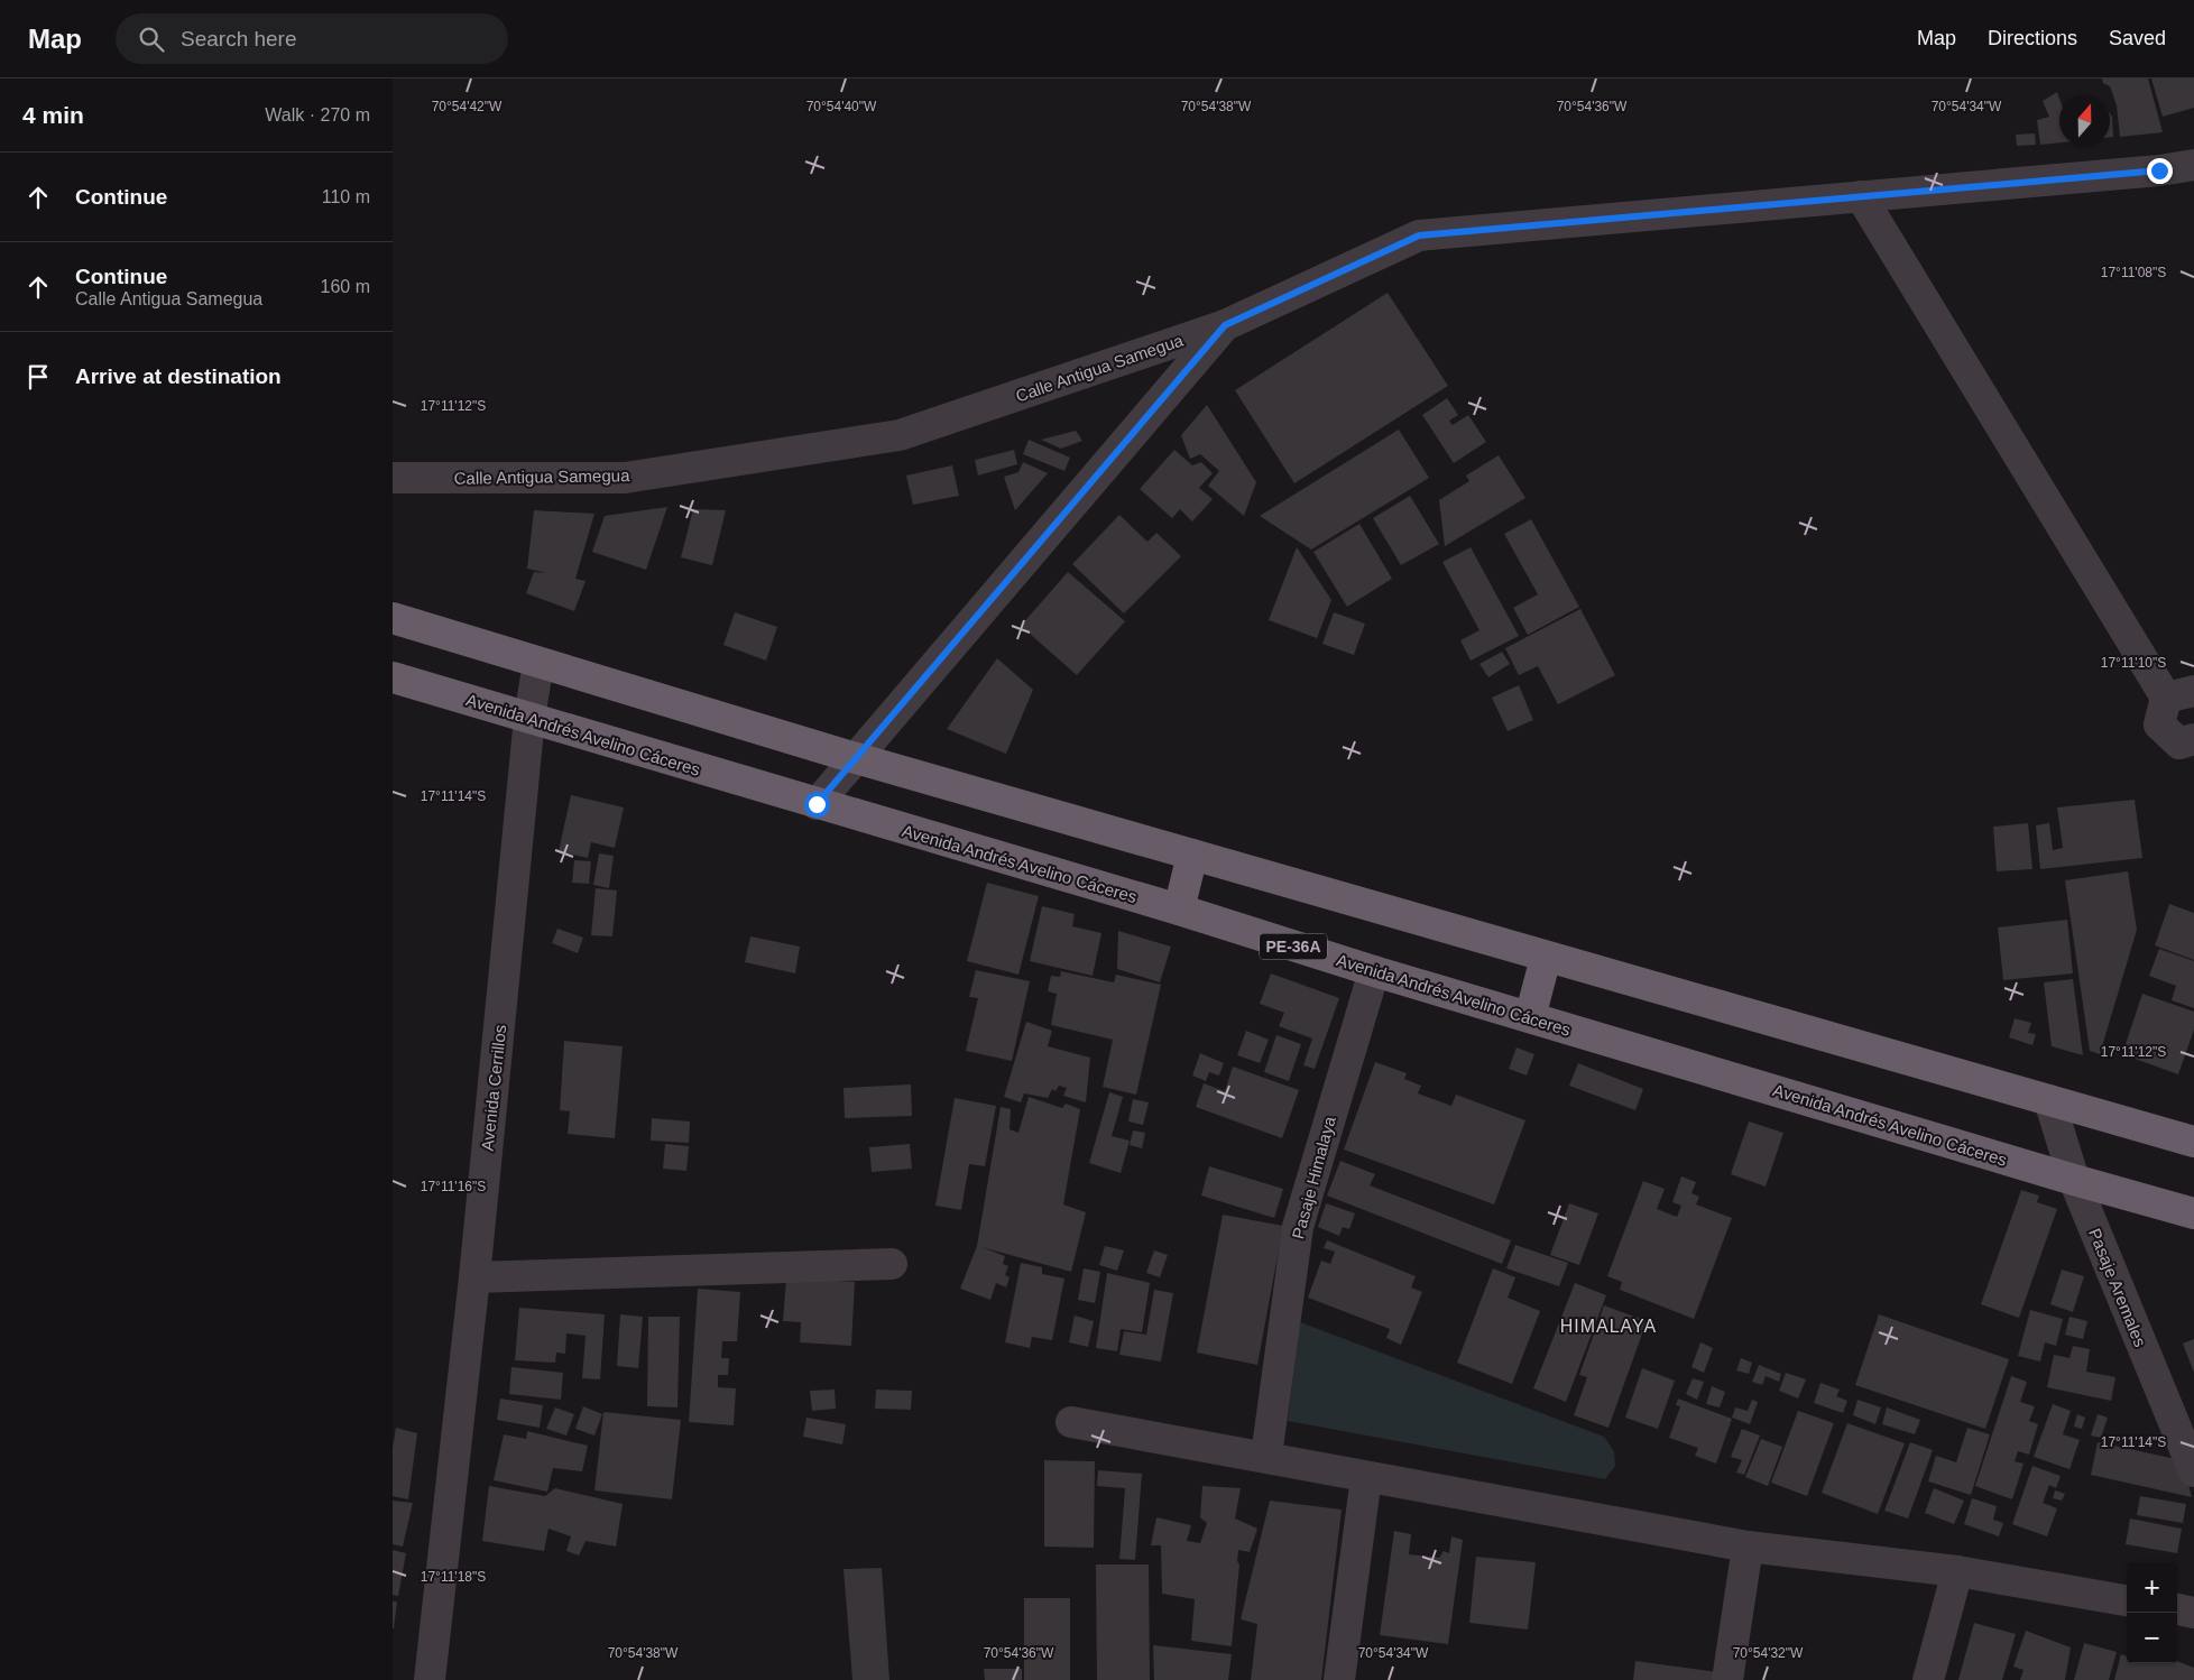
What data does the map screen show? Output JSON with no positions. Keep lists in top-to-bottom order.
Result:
{
  "streets": {
    "highway": ["Avenida Andrés Avelino Cáceres", "PE-36A"],
    "street": [
      "Calle Antigua Samegua",
      "Avenida Cerrillos",
      "Pasaje Himalaya",
      "Pasaje Aremales"
    ]
  },
  "crossings": [
    ["Avenida Andrés Avelino Cáceres", "Avenida Cerrillos"],
    ["Avenida Andrés Avelino Cáceres", "Pasaje Himalaya"],
    ["Avenida Andrés Avelino Cáceres", "Pasaje Aremales"]
  ],
  "districts": ["HIMALAYA"],
  "north": "top",
  "page": {
    "header": "Map",
    "search": "Search here",
    "nav": ["Map", "Directions", "Saved"],
    "heading": ["4 min", "Walk · 270 m"],
    "list": [
      ["Continue", "110 m"],
      ["Continue", "Calle Antigua Samegua", "160 m"],
      "Arrive at destination"
    ],
    "map_buttons": ["+", "−"]
  },
  "coordinates": [
    "70°54'42\"W",
    "70°54'38\"W",
    "70°54'36\"W",
    "70°54'34\"W",
    "70°54'40\"W",
    "17°11'08\"S",
    "17°11'12\"S",
    "17°11'10\"S",
    "17°11'14\"S",
    "17°11'16\"S",
    "17°11'18\"S",
    "70°54'32\"W"
  ]
}
